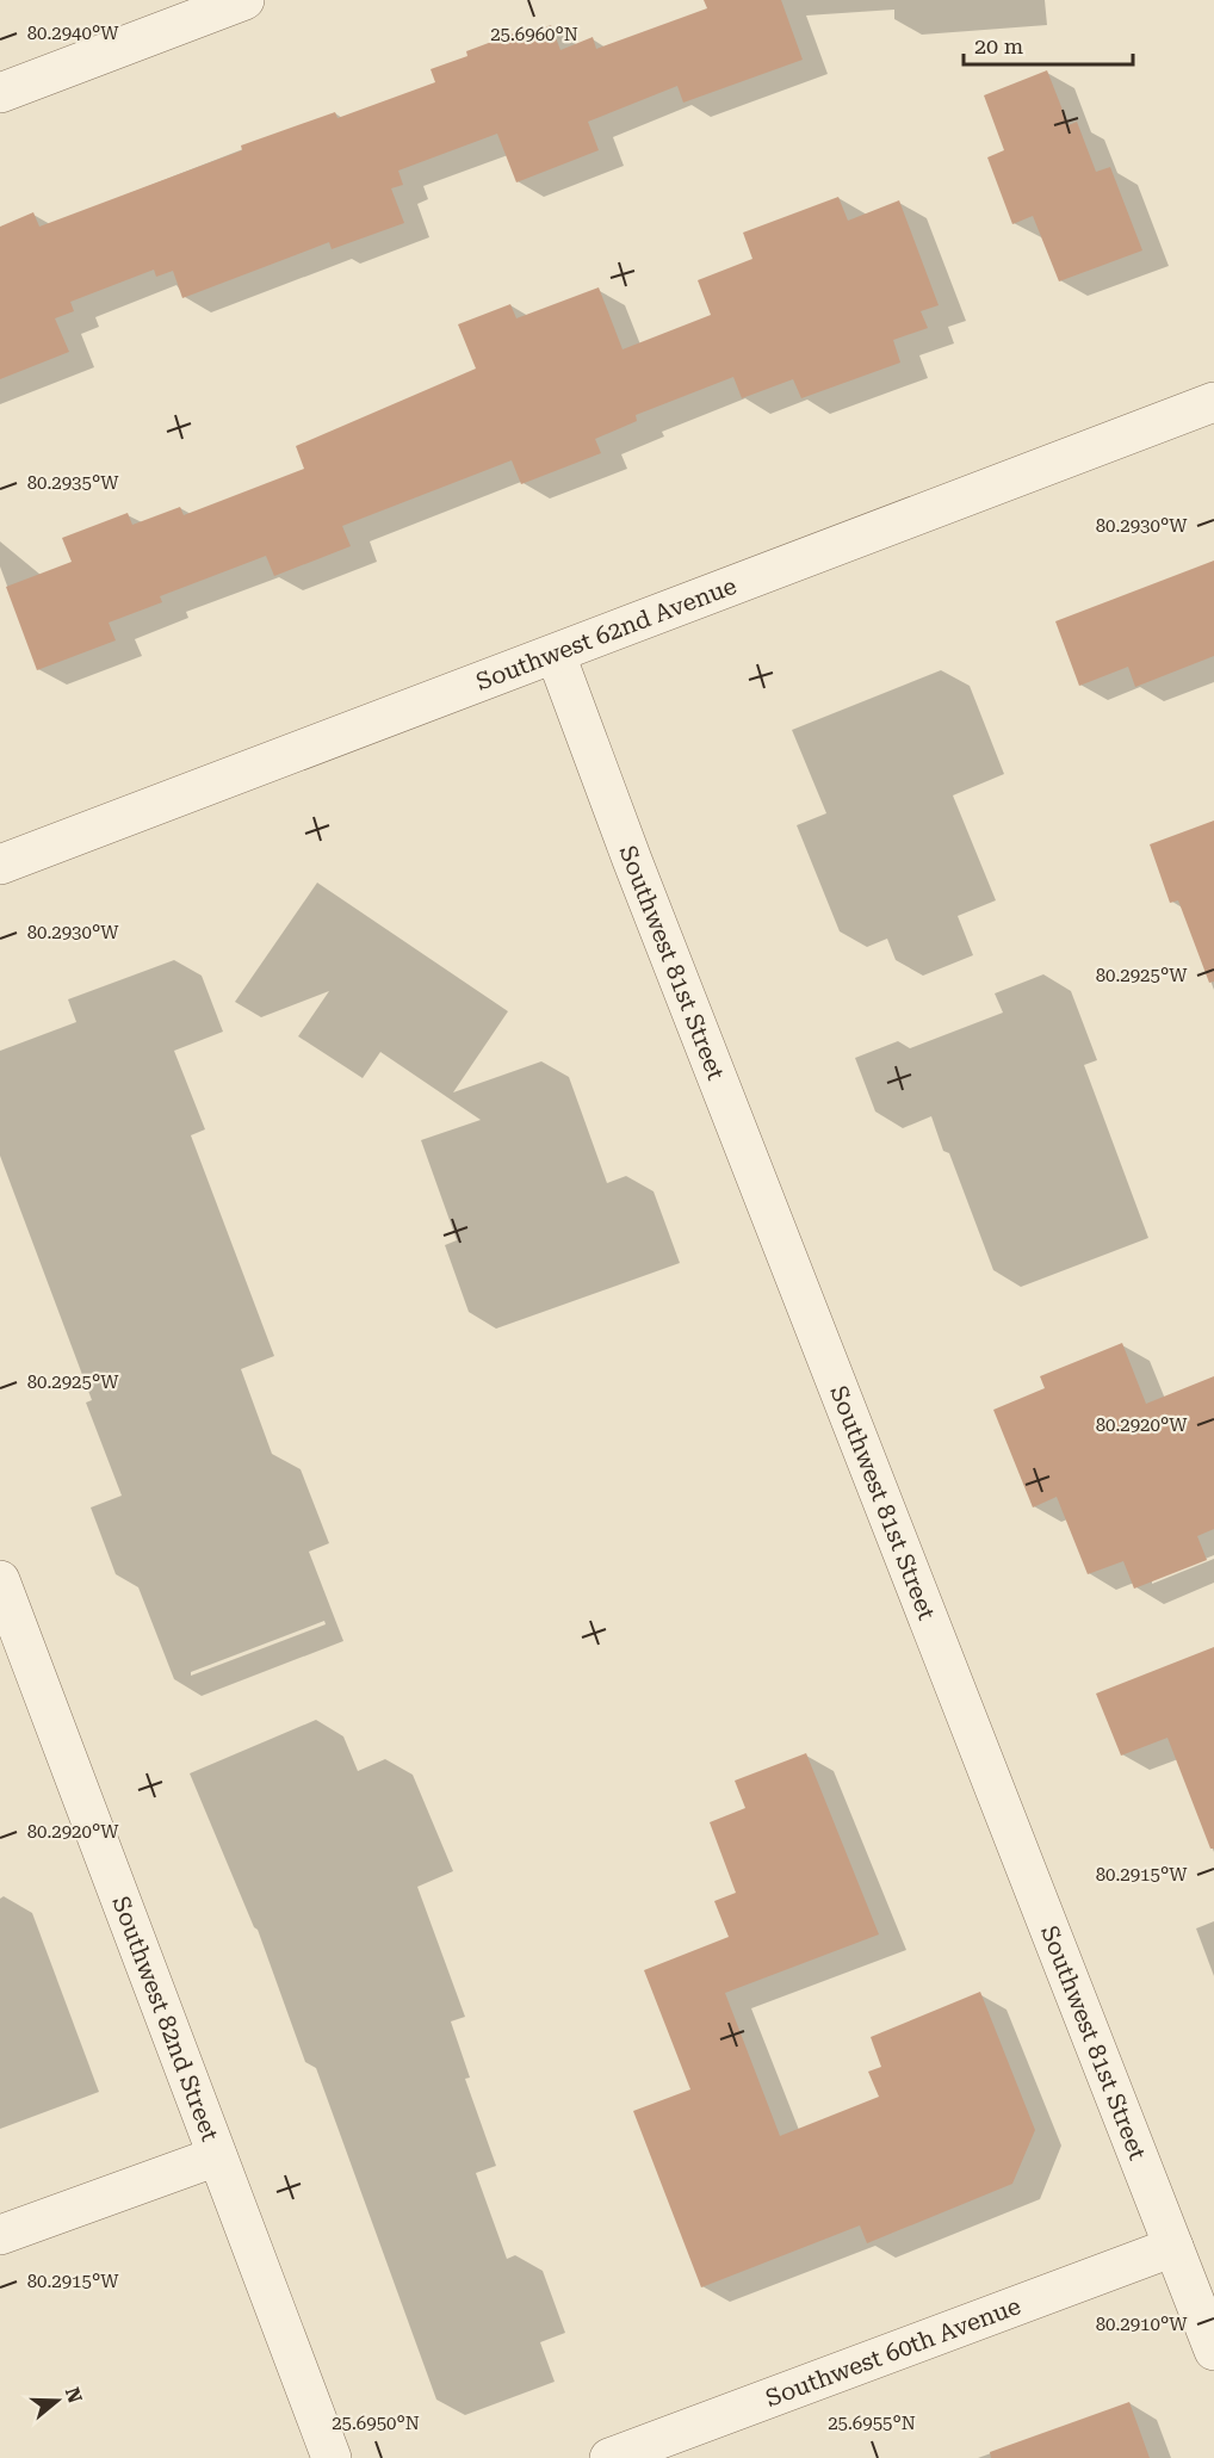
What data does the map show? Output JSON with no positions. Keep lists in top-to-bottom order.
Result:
{
  "streets": {
    "street": [
      "Southwest 62nd Avenue",
      "Southwest 81st Street",
      "Southwest 82nd Street",
      "Southwest 60th Avenue"
    ]
  },
  "crossings": [
    ["Southwest 62nd Avenue", "Southwest 81st Street"],
    ["Southwest 81st Street", "Southwest 60th Avenue"]
  ],
  "scale_bar": "20 m",
  "north": "right",
  "coordinates": [
    "80.2940°W",
    "25.6960°N",
    "80.2935°W",
    "80.2930°W",
    "80.2925°W",
    "80.2920°W",
    "80.2915°W",
    "80.2910°W",
    "25.6950°N",
    "25.6955°N"
  ]
}
